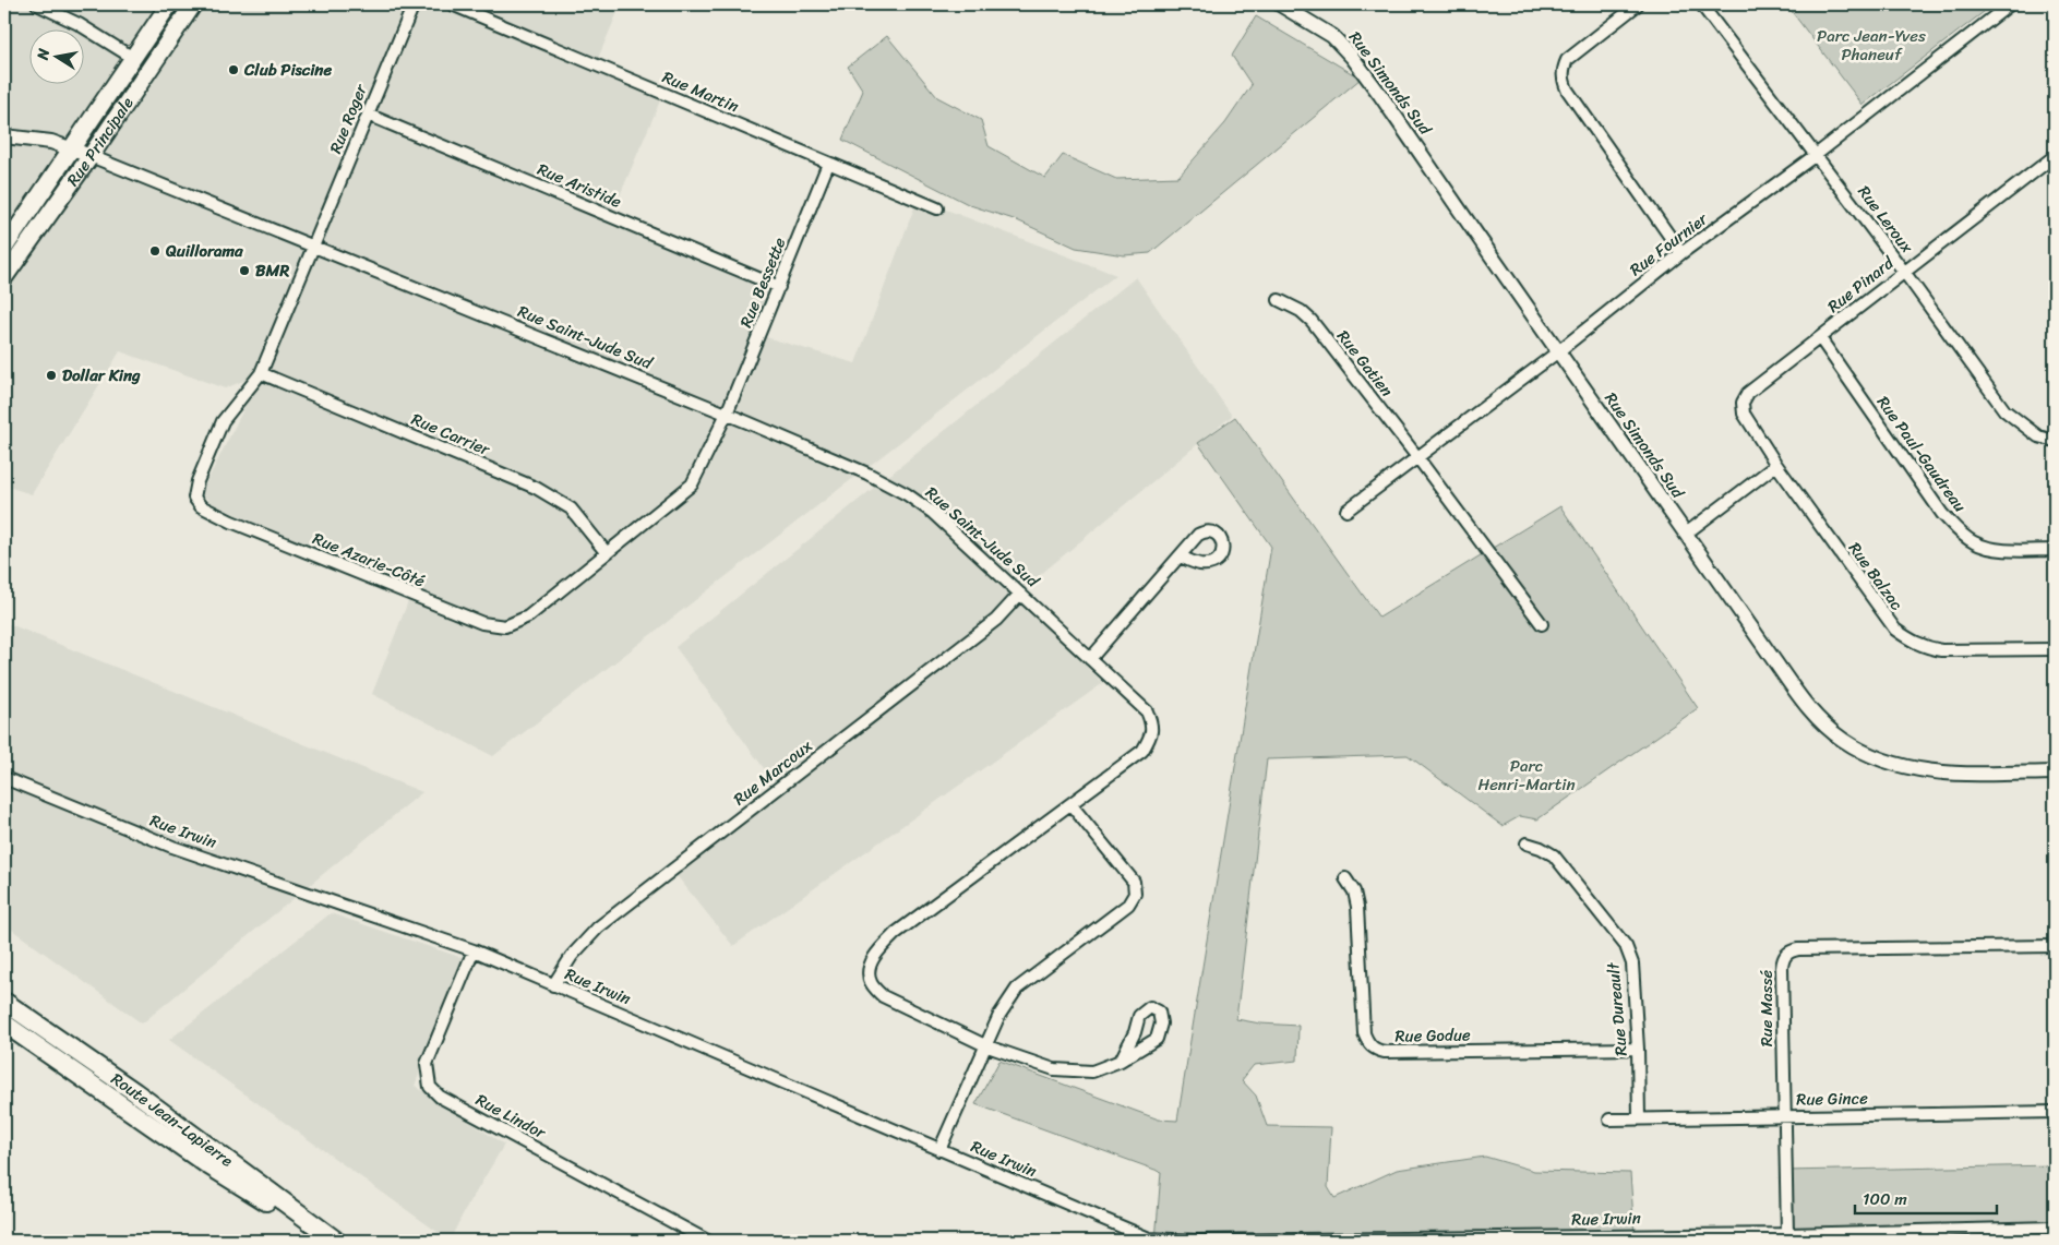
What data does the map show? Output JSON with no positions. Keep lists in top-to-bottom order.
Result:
{
  "streets": {
    "highway": ["Route Jean-Lapierre"],
    "main road": ["Rue Principale"],
    "street": [
      "Rue Simonds Sud",
      "Rue Martin",
      "Rue Roger",
      "Rue Aristide",
      "Rue Leroux",
      "Rue Fournier",
      "Rue Bessette",
      "Rue Pinard",
      "Rue Saint-Jude Sud",
      "Rue Gatien",
      "Rue Carrier",
      "Rue Paul-Gaudreau",
      "Rue Azarie-Côté",
      "Rue Balzac",
      "Rue Marcoux",
      "Rue Irwin",
      "Rue Massé",
      "Rue Dureault",
      "Rue Godue",
      "Rue Gince",
      "Rue Lindor"
    ]
  },
  "crossings": [
    ["Rue Simonds Sud", "Rue Fournier"],
    ["Rue Martin", "Rue Bessette"],
    ["Rue Roger", "Rue Aristide"],
    ["Rue Roger", "Rue Saint-Jude Sud"],
    ["Rue Roger", "Rue Azarie-Côté"],
    ["Rue Principale", "Rue Saint-Jude Sud"],
    ["Rue Aristide", "Rue Bessette"],
    ["Rue Leroux", "Rue Fournier"],
    ["Rue Leroux", "Rue Pinard"],
    ["Rue Fournier", "Rue Gatien"],
    ["Rue Bessette", "Rue Saint-Jude Sud"],
    ["Rue Bessette", "Rue Azarie-Côté"],
    ["Rue Pinard", "Rue Paul-Gaudreau"],
    ["Rue Pinard", "Rue Balzac"],
    ["Rue Saint-Jude Sud", "Rue Azarie-Côté"],
    ["Rue Saint-Jude Sud", "Rue Marcoux"],
    ["Rue Carrier", "Rue Azarie-Côté"],
    ["Rue Marcoux", "Rue Irwin"],
    ["Rue Irwin", "Rue Massé"],
    ["Rue Irwin", "Rue Lindor"],
    ["Rue Massé", "Rue Gince"],
    ["Rue Dureault", "Rue Godue"],
    ["Rue Dureault", "Rue Gince"]
  ],
  "parks": ["Parc Jean-Yves Phaneuf", "Parc Henri-Martin"],
  "places": [
    "Club Piscine",
    "Quillorama",
    "BMR",
    "Dollar King"
  ],
  "scale_bar": "100 m",
  "north": "left"
}
